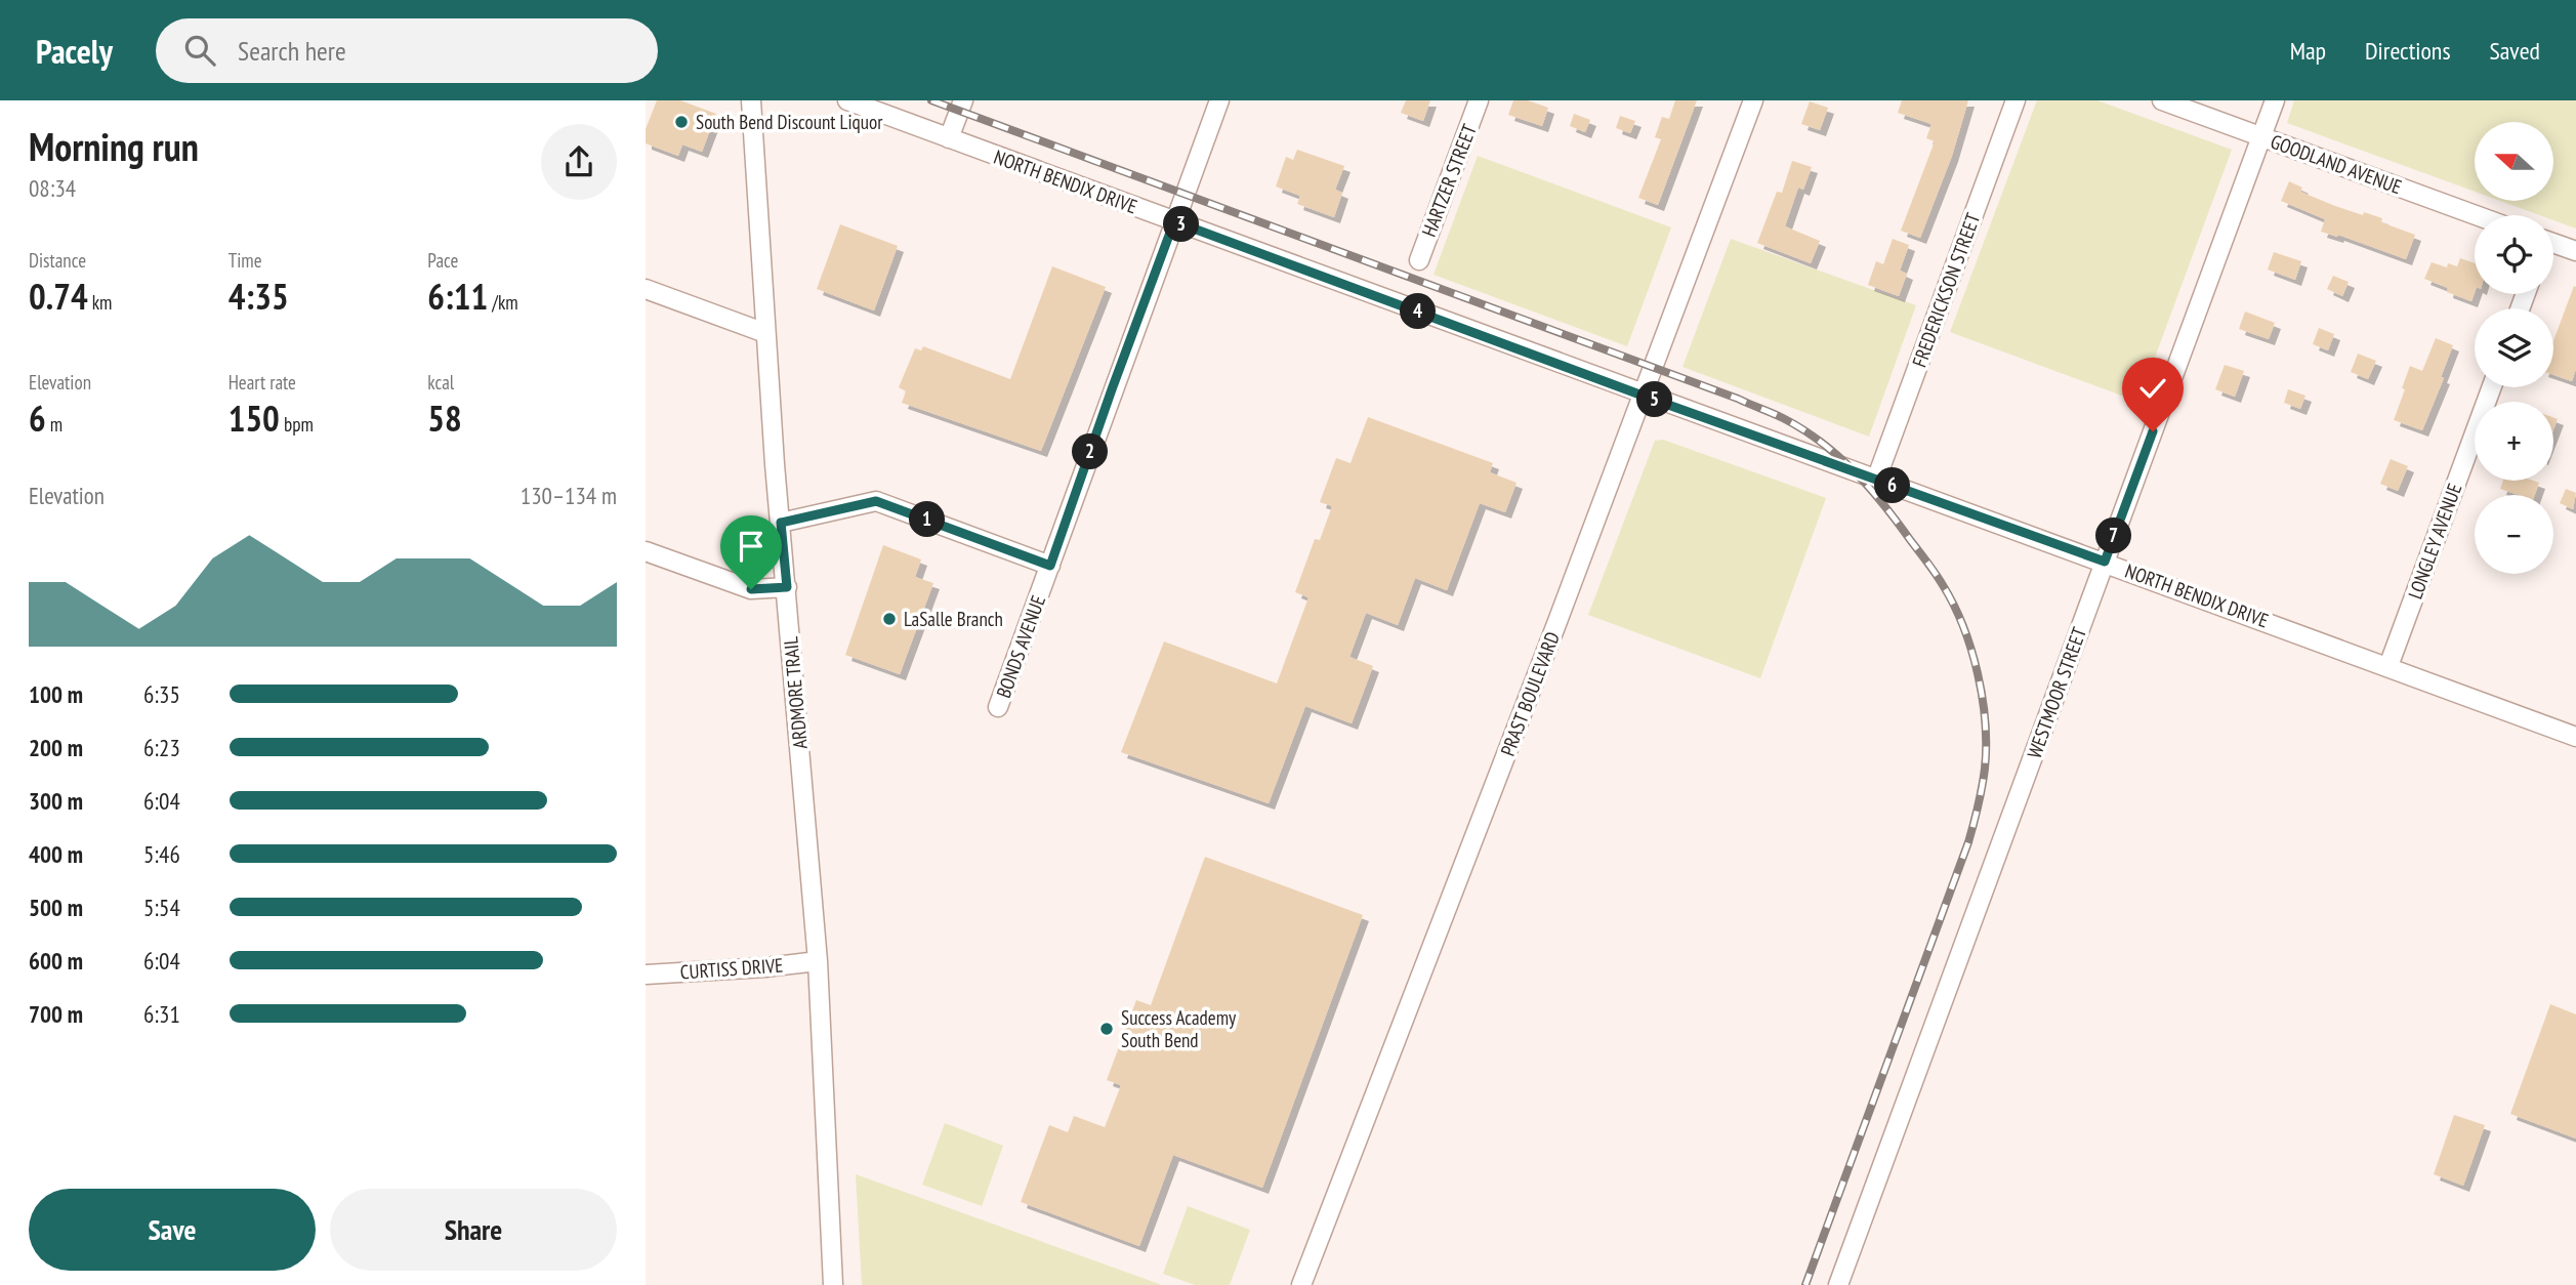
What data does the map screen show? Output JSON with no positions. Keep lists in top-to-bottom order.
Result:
{
  "streets": {
    "street": [
      "GOODLAND AVENUE",
      "HARTZER STREET",
      "NORTH BENDIX DRIVE",
      "FREDERICKSON STREET",
      "LONGLEY AVENUE",
      "BONDS AVENUE",
      "ARDMORE TRAIL",
      "WESTMOOR STREET",
      "PRAST BOULEVARD",
      "CURTISS DRIVE"
    ]
  },
  "crossings": [
    ["GOODLAND AVENUE", "WESTMOOR STREET"],
    ["NORTH BENDIX DRIVE", "FREDERICKSON STREET"],
    ["NORTH BENDIX DRIVE", "LONGLEY AVENUE"],
    ["NORTH BENDIX DRIVE", "BONDS AVENUE"],
    ["NORTH BENDIX DRIVE", "WESTMOOR STREET"],
    ["NORTH BENDIX DRIVE", "PRAST BOULEVARD"],
    ["ARDMORE TRAIL", "CURTISS DRIVE"]
  ],
  "places": ["South Bend Discount Liquor", "LaSalle Branch", "Success Academy South Bend"],
  "north": "left",
  "page": {
    "header": "Pacely",
    "search": "Search here",
    "nav": ["Map", "Directions", "Saved"],
    "heading": ["Morning run", "08:34"],
    "map_buttons": ["+", "−"],
    "pins": [
      "3",
      "4",
      "5",
      "2",
      "6",
      "1",
      "7"
    ],
    "stats": [
      ["Distance", "0.74 km"],
      ["Time", "4:35"],
      ["Pace", "6:11 /km"],
      ["Elevation", "6 m"],
      ["Heart rate", "150 bpm"],
      ["kcal", "58"]
    ],
    "chart": ["Elevation", "130–134 m"],
    "list": [
      {
        "name": "100 m",
        "note": "6:35"
      },
      {
        "name": "200 m",
        "note": "6:23"
      },
      {
        "name": "300 m",
        "note": "6:04"
      },
      {
        "name": "400 m",
        "note": "5:46"
      },
      {
        "name": "500 m",
        "note": "5:54"
      },
      {
        "name": "600 m",
        "note": "6:04"
      },
      {
        "name": "700 m",
        "note": "6:31"
      }
    ],
    "buttons": ["Save", "Share"]
  }
}
